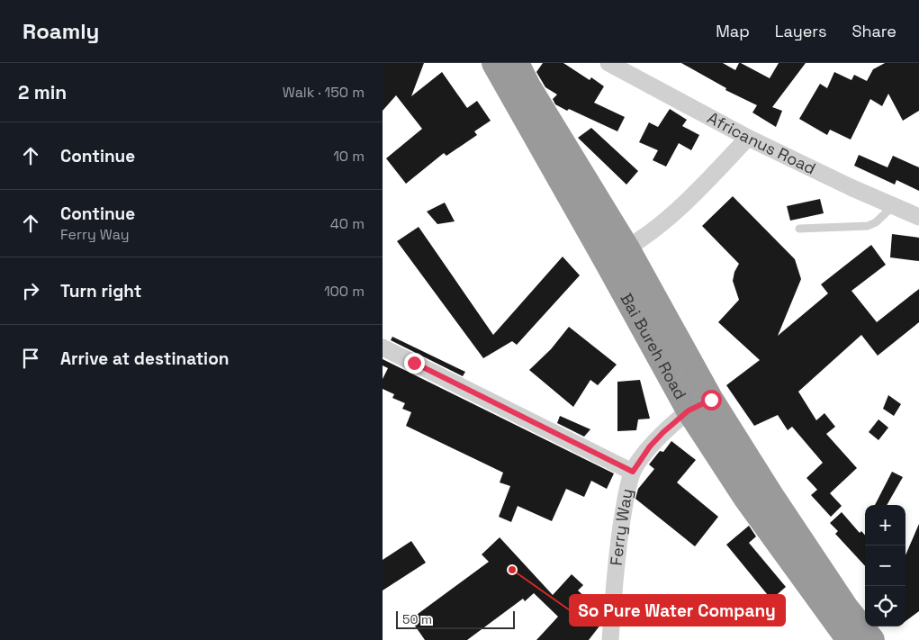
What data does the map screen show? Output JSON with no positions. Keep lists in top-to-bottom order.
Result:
{
  "streets": {
    "highway": ["Bai Bureh Road"],
    "street": ["Africanus Road", "Ferry Way"]
  },
  "crossings": [
    ["Bai Bureh Road", "Ferry Way"]
  ],
  "places": ["So Pure Water Company"],
  "scale_bar": "50 m",
  "page": {
    "header": "Roamly",
    "nav": ["Map", "Layers", "Share"],
    "heading": ["2 min", "Walk · 150 m"],
    "list": [
      ["Continue", "10 m"],
      ["Continue", "Ferry Way", "40 m"],
      ["Turn right", "100 m"],
      "Arrive at destination"
    ],
    "map_buttons": ["+", "−"],
    "scale": "50 m"
  }
}
